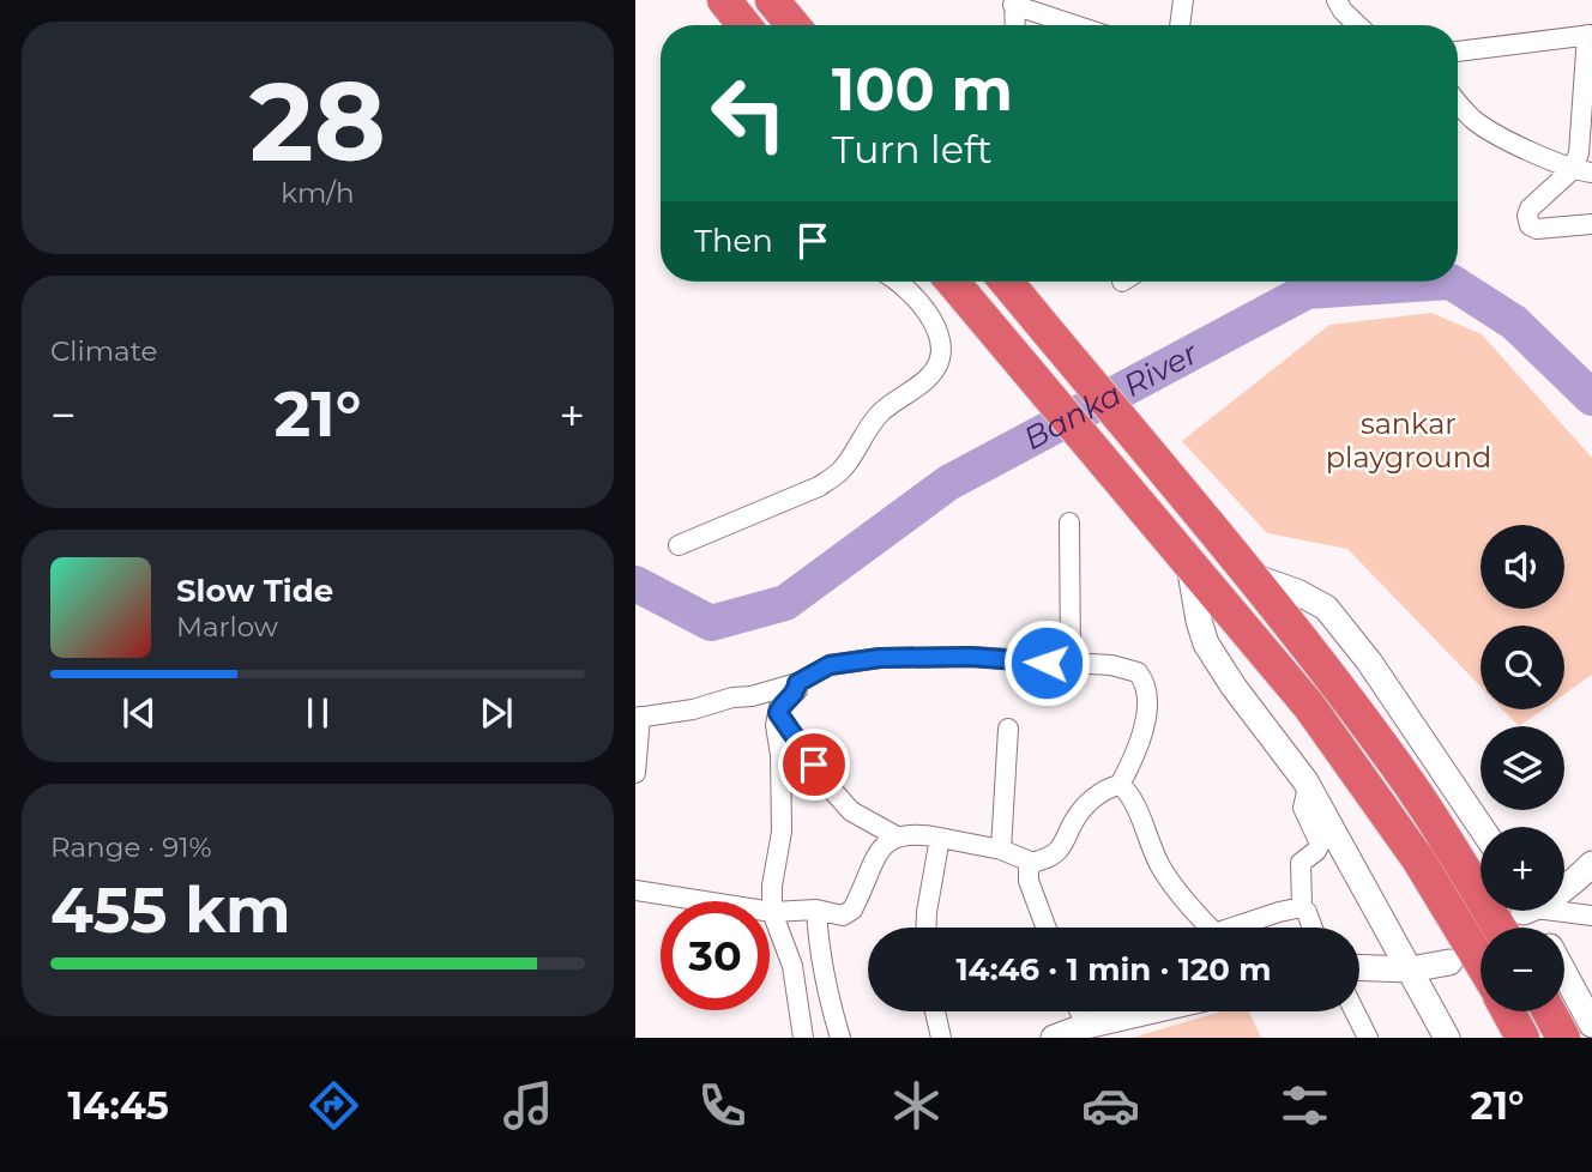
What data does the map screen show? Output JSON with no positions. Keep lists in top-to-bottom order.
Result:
{
  "water": ["Banka River"],
  "parks": ["sankar playground"],
  "page": {
    "tile": [
      ["28", "km/h"],
      "Climate",
      ["Range · 91%", "455 km"]
    ],
    "turn": ["100 m", "Turn left"],
    "then": "Then",
    "heat": ["−", "21°", "+"],
    "map_buttons": ["+", "−"],
    "song": ["Slow Tide", "Marlow"],
    "limit": "30",
    "trip": "14:46 · 1 min · 120 m",
    "tabs": ["14:45", "21°"]
  }
}
